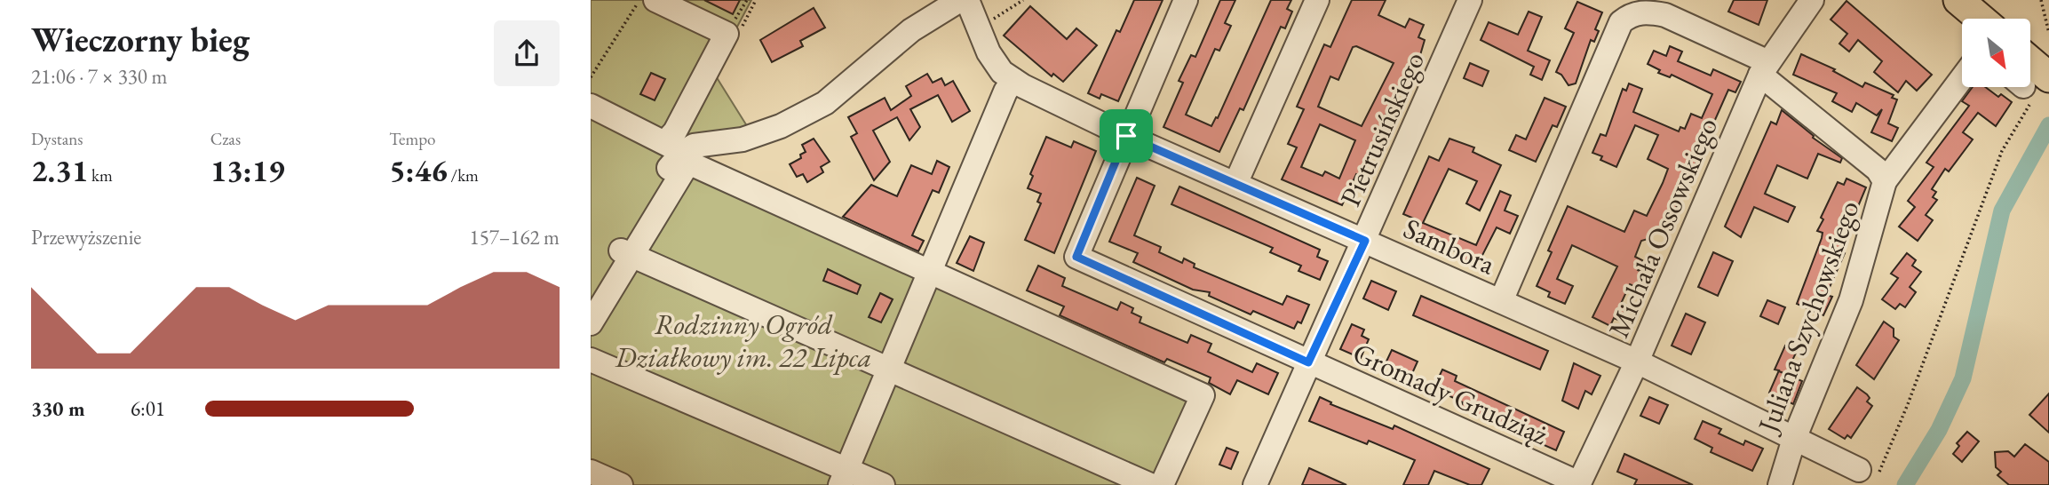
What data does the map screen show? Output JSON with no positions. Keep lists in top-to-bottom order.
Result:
{
  "streets": {
    "street": [
      "Pietrusińskiego",
      "Michała Ossowskiego",
      "Sambora",
      "Juliana Szychowskiego",
      "Gromady Grudziąż"
    ]
  },
  "crossings": [
    ["Pietrusińskiego", "Sambora"],
    ["Pietrusińskiego", "Gromady Grudziąż"],
    ["Michała Ossowskiego", "Sambora"],
    ["Michała Ossowskiego", "Juliana Szychowskiego"],
    ["Michała Ossowskiego", "Gromady Grudziąż"],
    ["Sambora", "Juliana Szychowskiego"],
    ["Sambora", "Gromady Grudziąż"]
  ],
  "parks": ["Rodzinny Ogród Działkowy im. 22 Lipca"],
  "north": "bottom right",
  "page": {
    "heading": ["Wieczorny bieg", "21:06 · 7 × 330 m"],
    "stats": [
      ["Dystans", "2.31 km"],
      ["Czas", "13:19"],
      ["Tempo", "5:46 /km"]
    ],
    "chart": ["Przewyższenie", "157–162 m"],
    "list": [
      {
        "name": "330 m",
        "note": "6:01"
      }
    ]
  }
}
